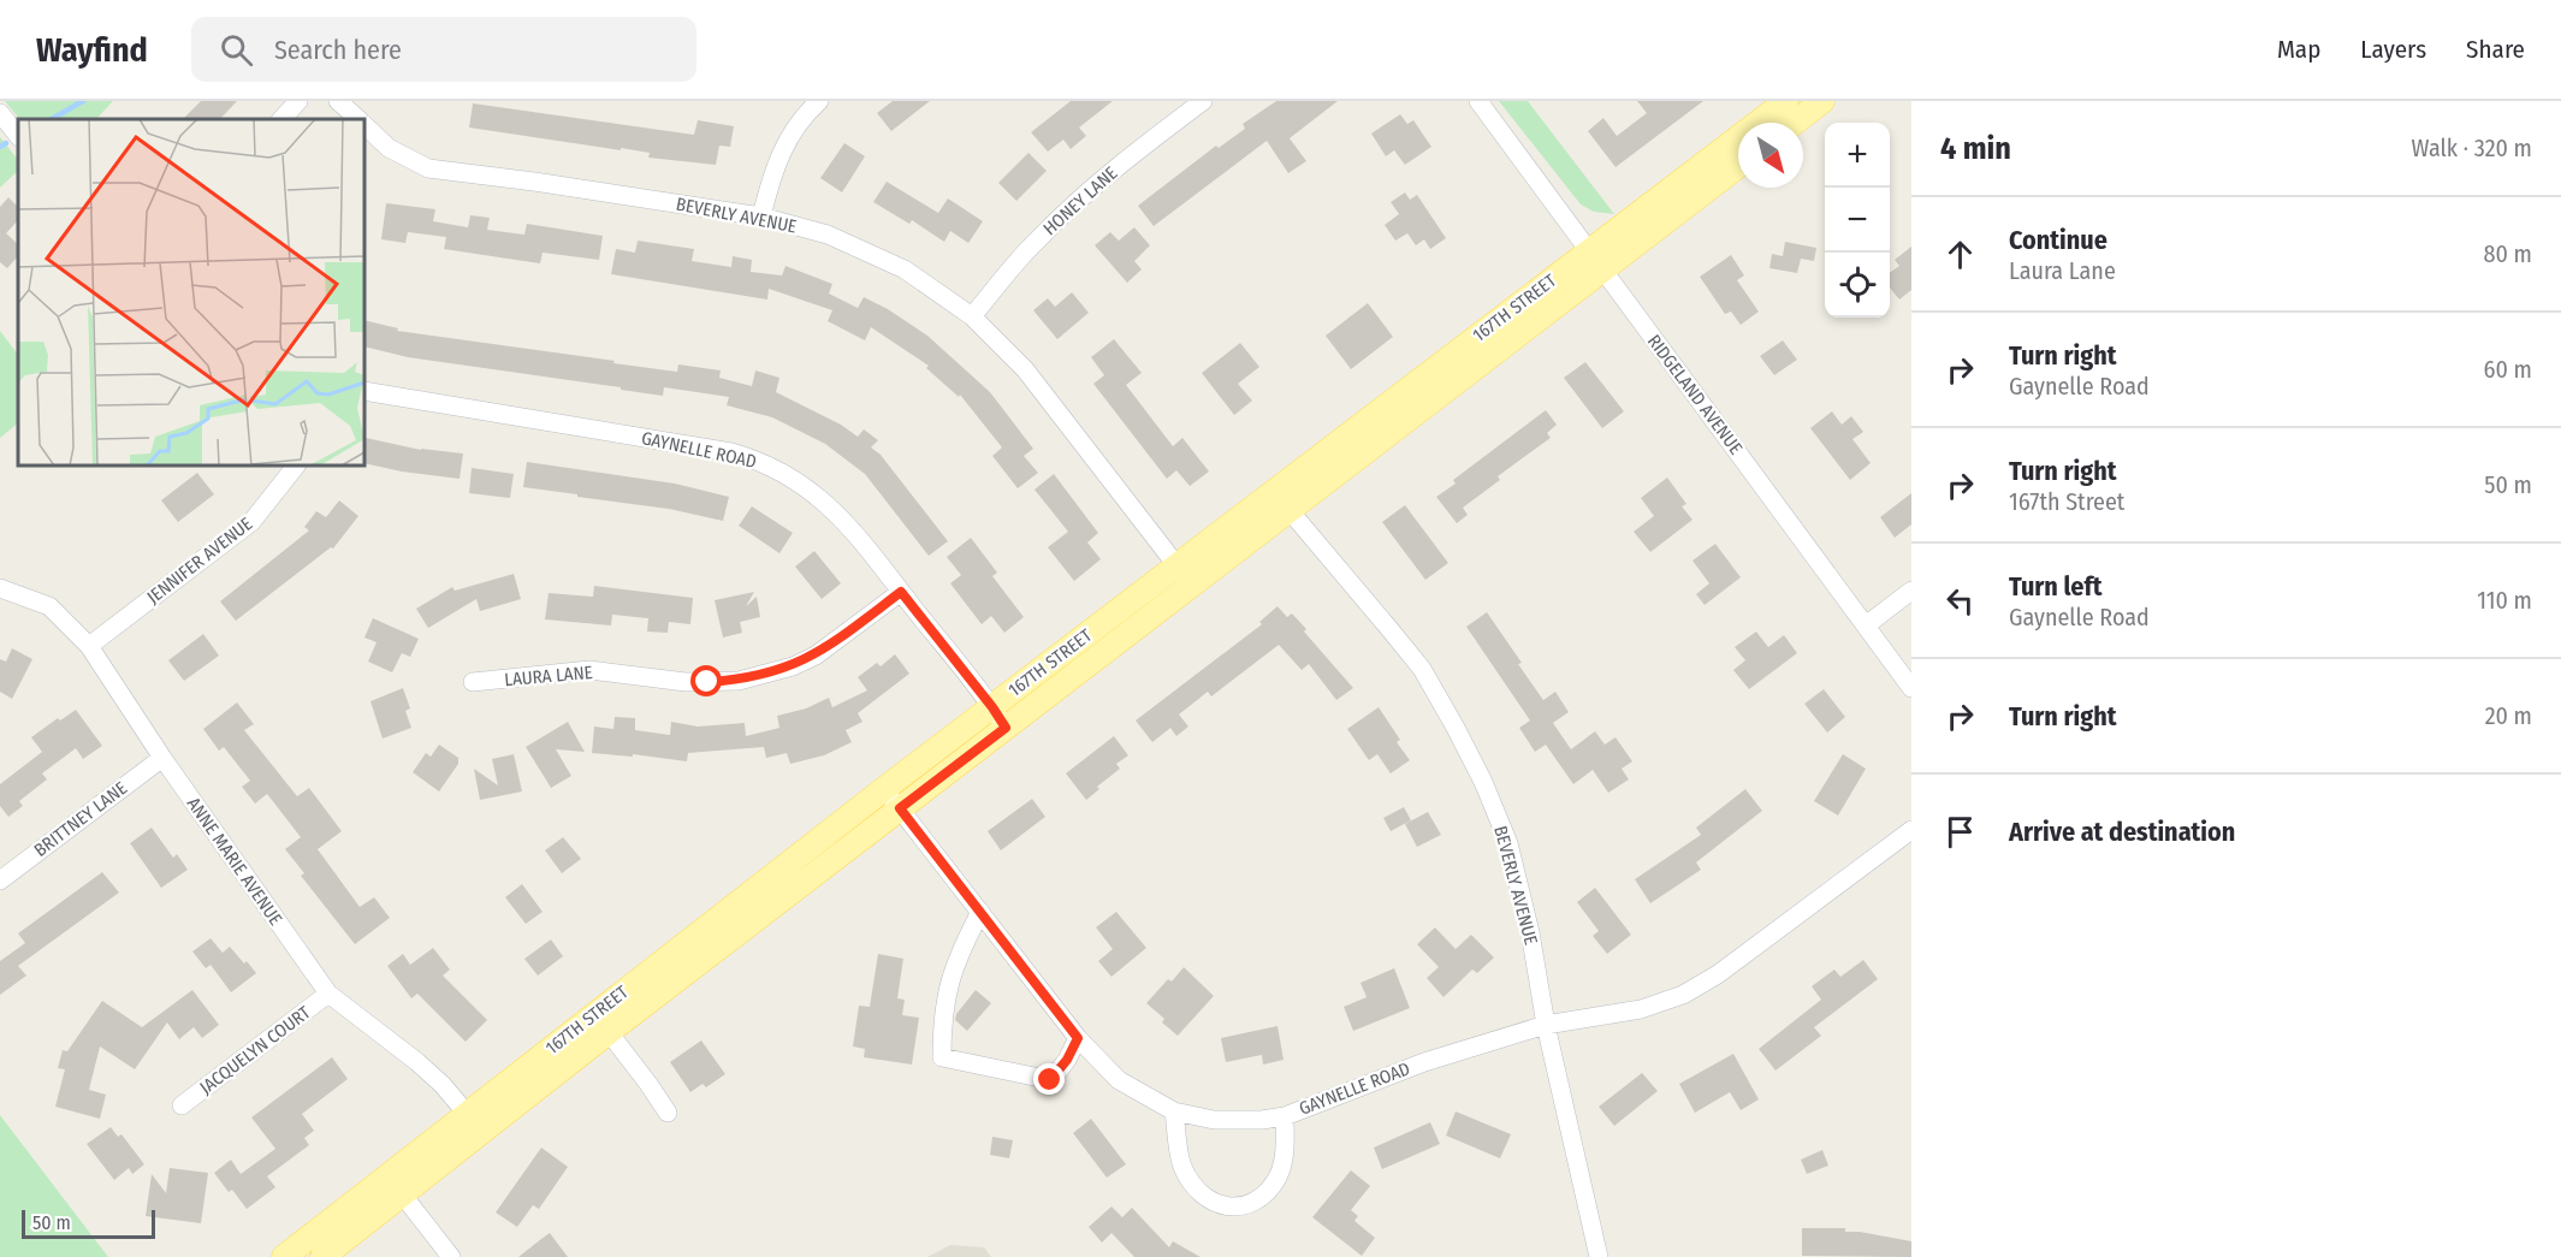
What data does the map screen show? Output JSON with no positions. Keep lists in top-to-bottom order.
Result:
{
  "streets": {
    "main road": ["167TH STREET"],
    "street": [
      "HONEY LANE",
      "BEVERLY AVENUE",
      "RIDGELAND AVENUE",
      "GAYNELLE ROAD",
      "JENNIFER AVENUE",
      "LAURA LANE",
      "BRITTNEY LANE",
      "ANNE MARIE AVENUE",
      "JACQUELYN COURT"
    ]
  },
  "crossings": [
    ["HONEY LANE", "BEVERLY AVENUE"],
    ["BEVERLY AVENUE", "167TH STREET"],
    ["BEVERLY AVENUE", "GAYNELLE ROAD"],
    ["167TH STREET", "RIDGELAND AVENUE"],
    ["167TH STREET", "GAYNELLE ROAD"],
    ["167TH STREET", "ANNE MARIE AVENUE"],
    ["GAYNELLE ROAD", "LAURA LANE"],
    ["JENNIFER AVENUE", "ANNE MARIE AVENUE"],
    ["BRITTNEY LANE", "ANNE MARIE AVENUE"],
    ["ANNE MARIE AVENUE", "JACQUELYN COURT"]
  ],
  "scale_bar": "50 m",
  "north": "bottom right",
  "page": {
    "header": "Wayfind",
    "search": "Search here",
    "nav": ["Map", "Layers", "Share"],
    "heading": ["4 min", "Walk · 320 m"],
    "map_buttons": ["+", "−"],
    "list": [
      ["Continue", "Laura Lane", "80 m"],
      ["Turn right", "Gaynelle Road", "60 m"],
      ["Turn right", "167th Street", "50 m"],
      ["Turn left", "Gaynelle Road", "110 m"],
      ["Turn right", "20 m"],
      "Arrive at destination"
    ],
    "scale": "50 m"
  }
}
